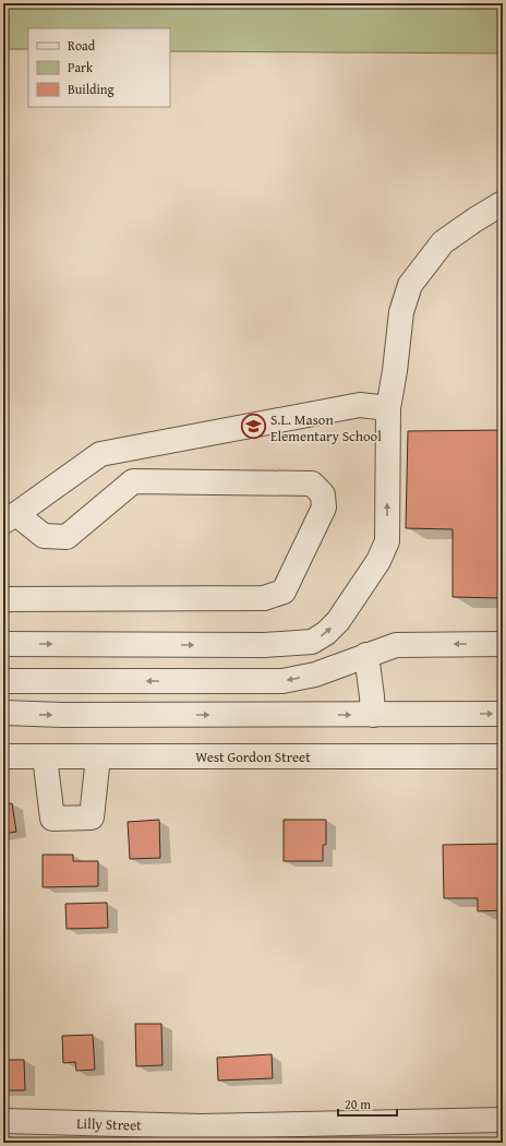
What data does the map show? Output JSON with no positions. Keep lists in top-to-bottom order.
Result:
{
  "streets": {
    "street": ["West Gordon Street", "Lilly Street"]
  },
  "places": {
    "school or university": ["S.L. Mason Elementary School"]
  },
  "legend": ["Road", "Park", "Building"],
  "scale_bar": "20 m"
}
